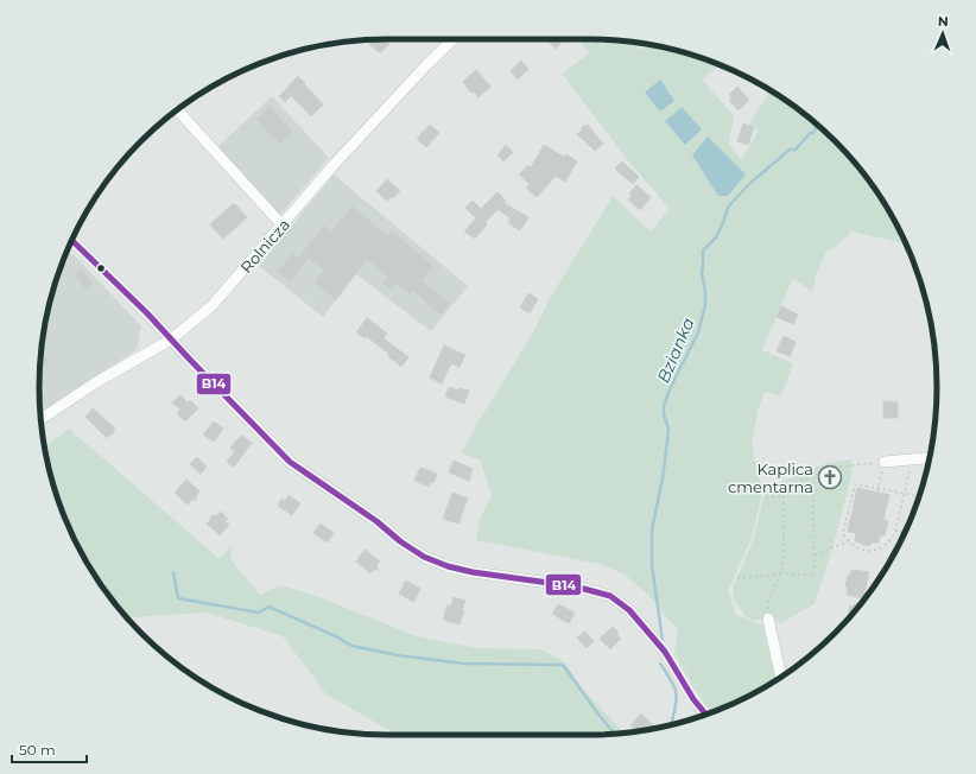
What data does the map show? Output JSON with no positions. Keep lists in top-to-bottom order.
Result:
{
  "streets": {
    "street": ["Rolnicza"]
  },
  "water": ["Bzianka"],
  "places": {
    "church": ["Kaplica cmentarna"]
  },
  "lines": ["transit line B14"],
  "scale_bar": "50 m",
  "north": "top"
}
